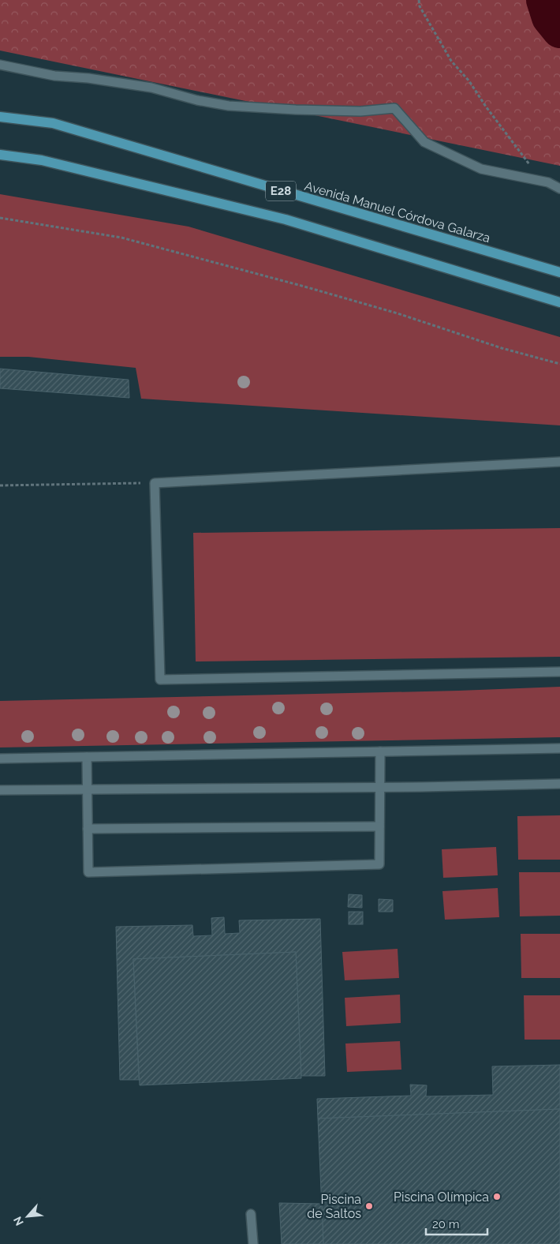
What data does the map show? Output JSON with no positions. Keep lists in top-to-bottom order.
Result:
{
  "streets": {
    "main road": ["E28", "Avenida Manuel Córdova Galarza"]
  },
  "places": ["Piscina Olímpica", "Piscina de Saltos"],
  "scale_bar": "20 m",
  "north": "bottom left"
}
